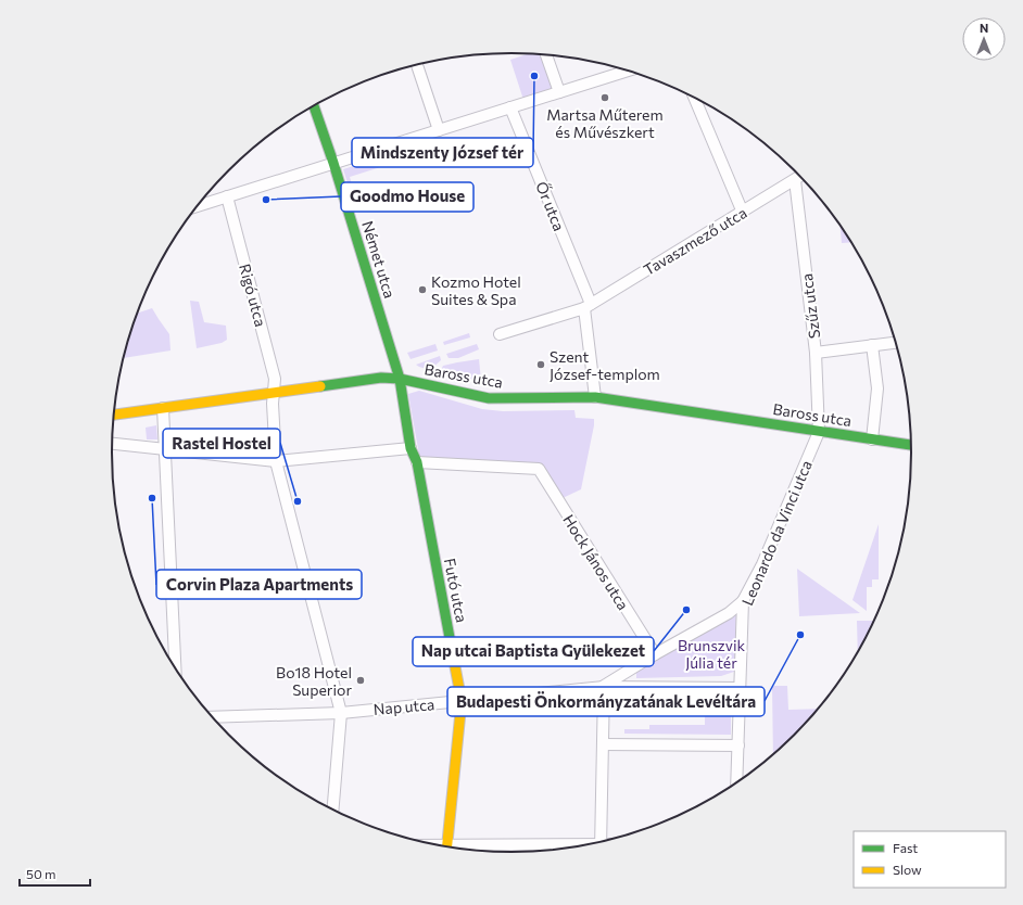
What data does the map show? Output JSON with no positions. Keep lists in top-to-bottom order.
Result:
{
  "streets": {
    "street": [
      "Őr utca",
      "Tavaszmező utca",
      "Német utca",
      "Rigó utca",
      "Szűz utca",
      "Baross utca",
      "Leonardo da Vinci utca",
      "Hock János utca",
      "Futó utca",
      "Nap utca"
    ]
  },
  "crossings": [
    ["Őr utca", "Tavaszmező utca"],
    ["Őr utca", "Baross utca"],
    ["Tavaszmező utca", "Szűz utca"],
    ["Német utca", "Baross utca"],
    ["Német utca", "Futó utca"],
    ["Rigó utca", "Baross utca"],
    ["Rigó utca", "Nap utca"],
    ["Szűz utca", "Baross utca"],
    ["Szűz utca", "Leonardo da Vinci utca"],
    ["Baross utca", "Leonardo da Vinci utca"],
    ["Leonardo da Vinci utca", "Nap utca"],
    ["Hock János utca", "Futó utca"],
    ["Hock János utca", "Nap utca"],
    ["Futó utca", "Nap utca"]
  ],
  "parks": ["Brunszvik Júlia tér"],
  "places": [
    "Mindszenty József tér",
    "Martsa Műterem és Művészkert",
    "Goodmo House",
    "Kozmo Hotel Suites & Spa",
    "Szent József-templom",
    "Corvin Plaza Apartments",
    "Rastel Hostel",
    "Nap utcai Baptista Gyülekezet",
    "Budapesti Önkormányzatának Levéltára",
    "Bo18 Hotel Superior"
  ],
  "legend": ["Fast", "Slow"],
  "scale_bar": "50 m",
  "north": "top"
}
